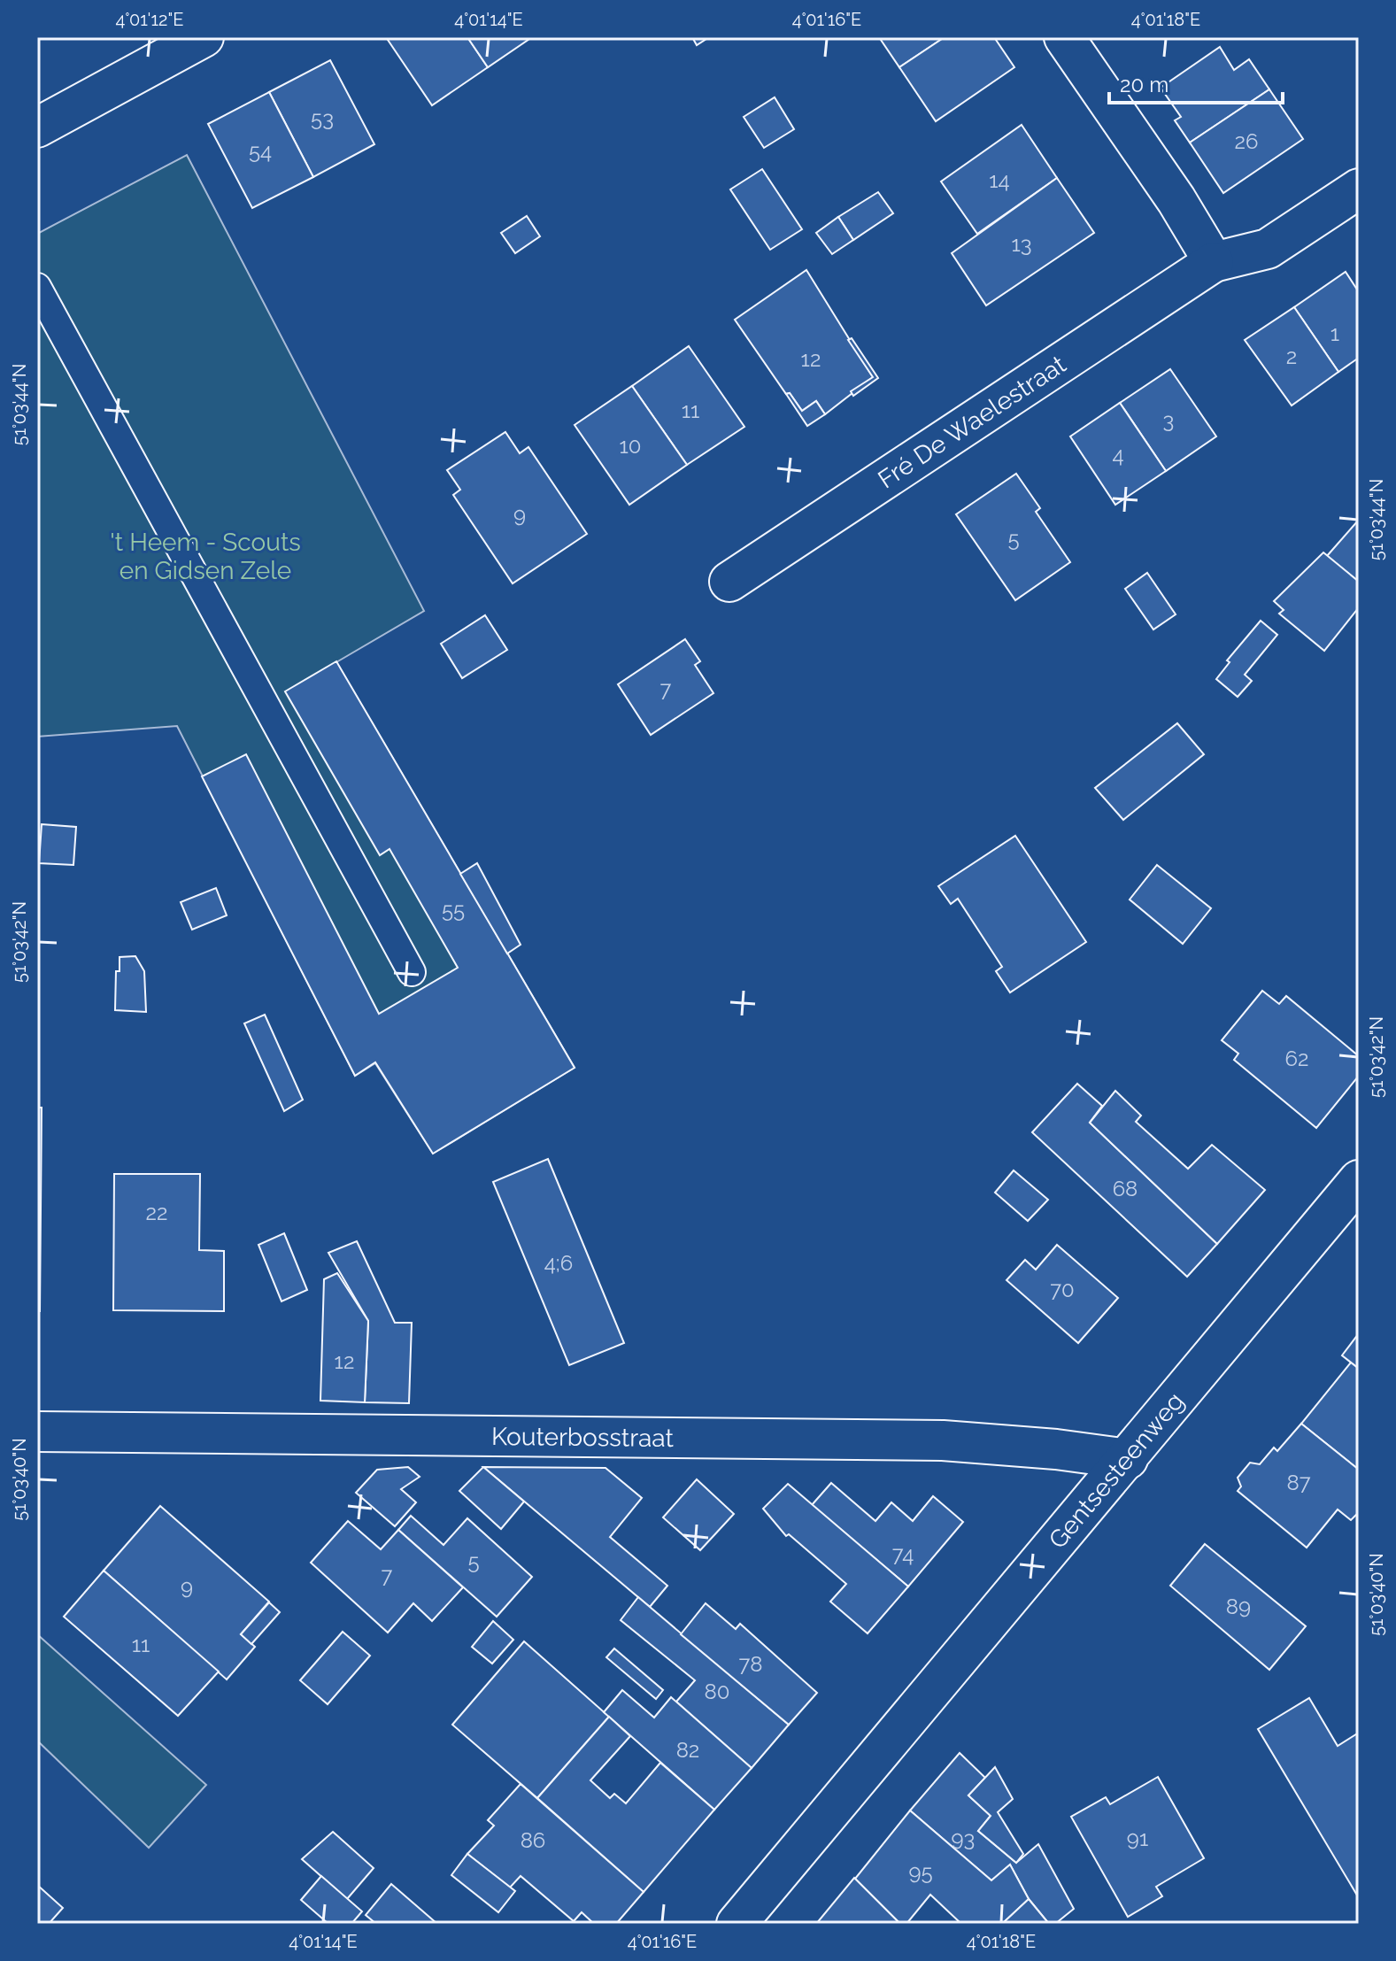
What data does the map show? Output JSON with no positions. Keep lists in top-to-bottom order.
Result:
{
  "streets": {
    "street": ["Fré De Waelestraat", "Kouterbosstraat", "Gentsesteenweg"]
  },
  "crossings": [
    ["Kouterbosstraat", "Gentsesteenweg"]
  ],
  "parks": ["'t Heem - Scouts en Gidsen Zele"],
  "house_numbers": [
    "53",
    "26",
    "54",
    "14",
    "13",
    "1",
    "2",
    "12",
    "11",
    "3",
    "10",
    "4",
    "9",
    "5",
    "7",
    "55",
    "62",
    "68",
    "22",
    "4;6",
    "70",
    "12",
    "87",
    "74",
    "5",
    "7",
    "9",
    "89",
    "11",
    "78",
    "80",
    "82",
    "93",
    "91",
    "86",
    "95"
  ],
  "scale_bar": "20 m",
  "coordinates": [
    "4°01'12\"E",
    "4°01'14\"E",
    "4°01'16\"E",
    "4°01'18\"E",
    "51°03'44\"N",
    "51°03'42\"N",
    "51°03'40\"N"
  ]
}
